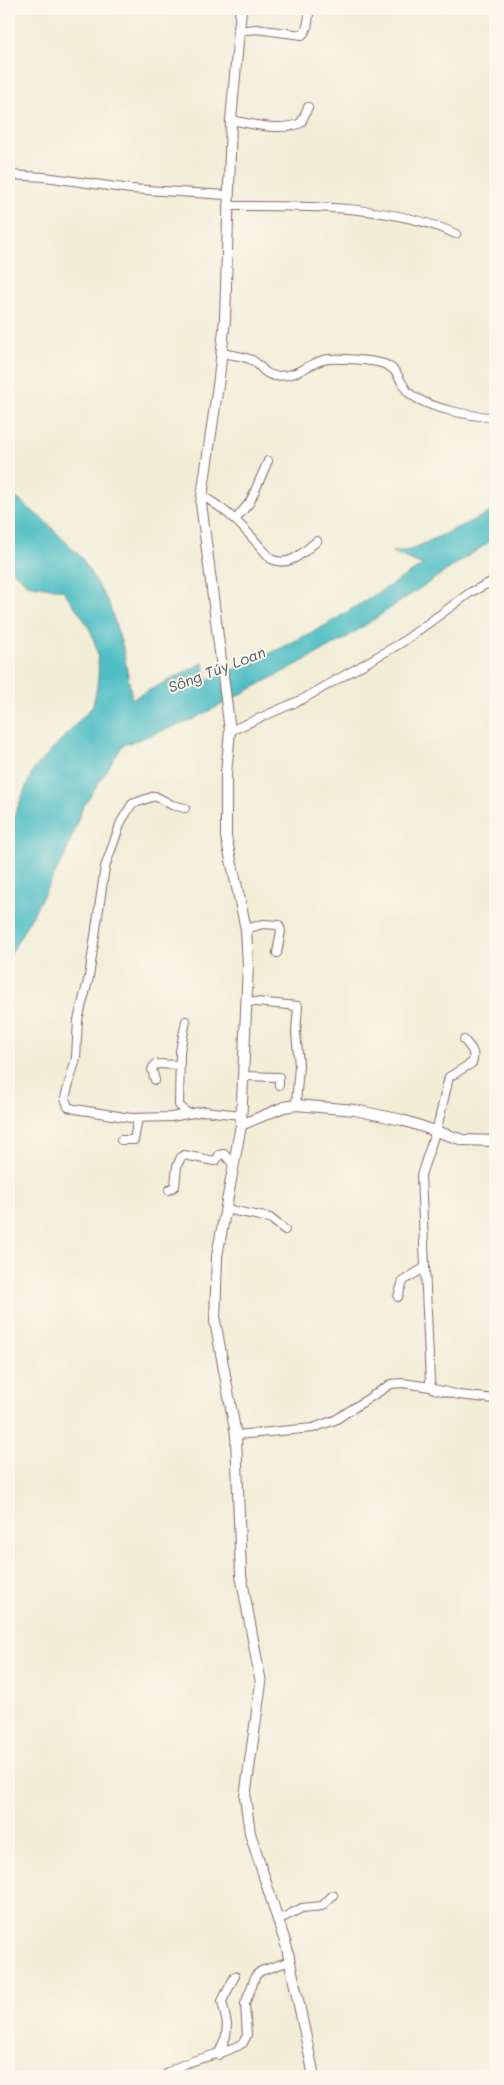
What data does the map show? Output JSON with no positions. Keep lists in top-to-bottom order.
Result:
{
  "water": ["Sông Túy Loan"]
}
